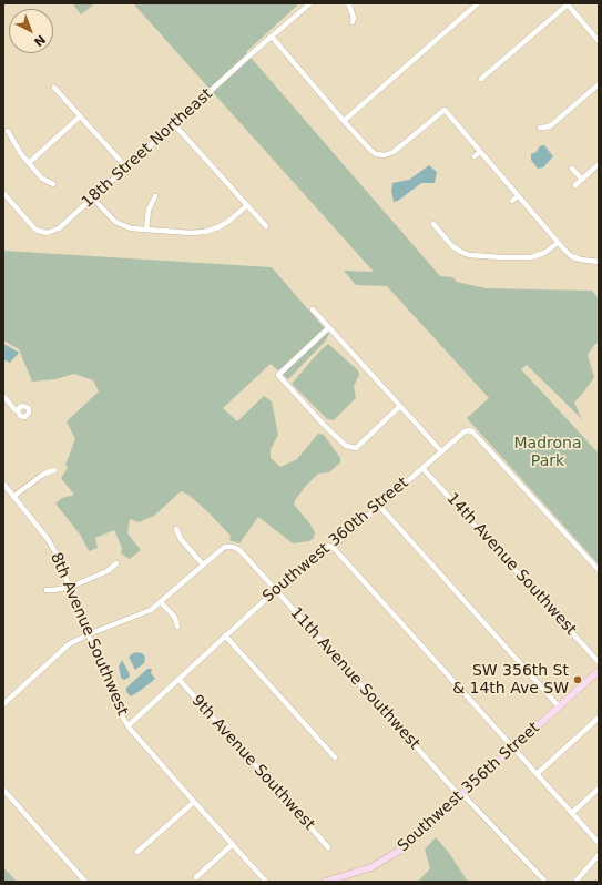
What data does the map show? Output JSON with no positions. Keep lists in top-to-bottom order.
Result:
{
  "streets": {
    "main road": ["Southwest 356th Street"],
    "street": [
      "18th Street Northeast",
      "Southwest 360th Street",
      "14th Avenue Southwest",
      "8th Avenue Southwest",
      "11th Avenue Southwest",
      "9th Avenue Southwest"
    ]
  },
  "crossings": [
    ["Southwest 360th Street", "14th Avenue Southwest"],
    ["Southwest 360th Street", "8th Avenue Southwest"],
    ["Southwest 360th Street", "11th Avenue Southwest"],
    ["Southwest 360th Street", "9th Avenue Southwest"],
    ["11th Avenue Southwest", "Southwest 356th Street"]
  ],
  "parks": ["Madrona Park"],
  "places": ["SW 356th St & 14th Ave SW"],
  "north": "bottom right"
}
